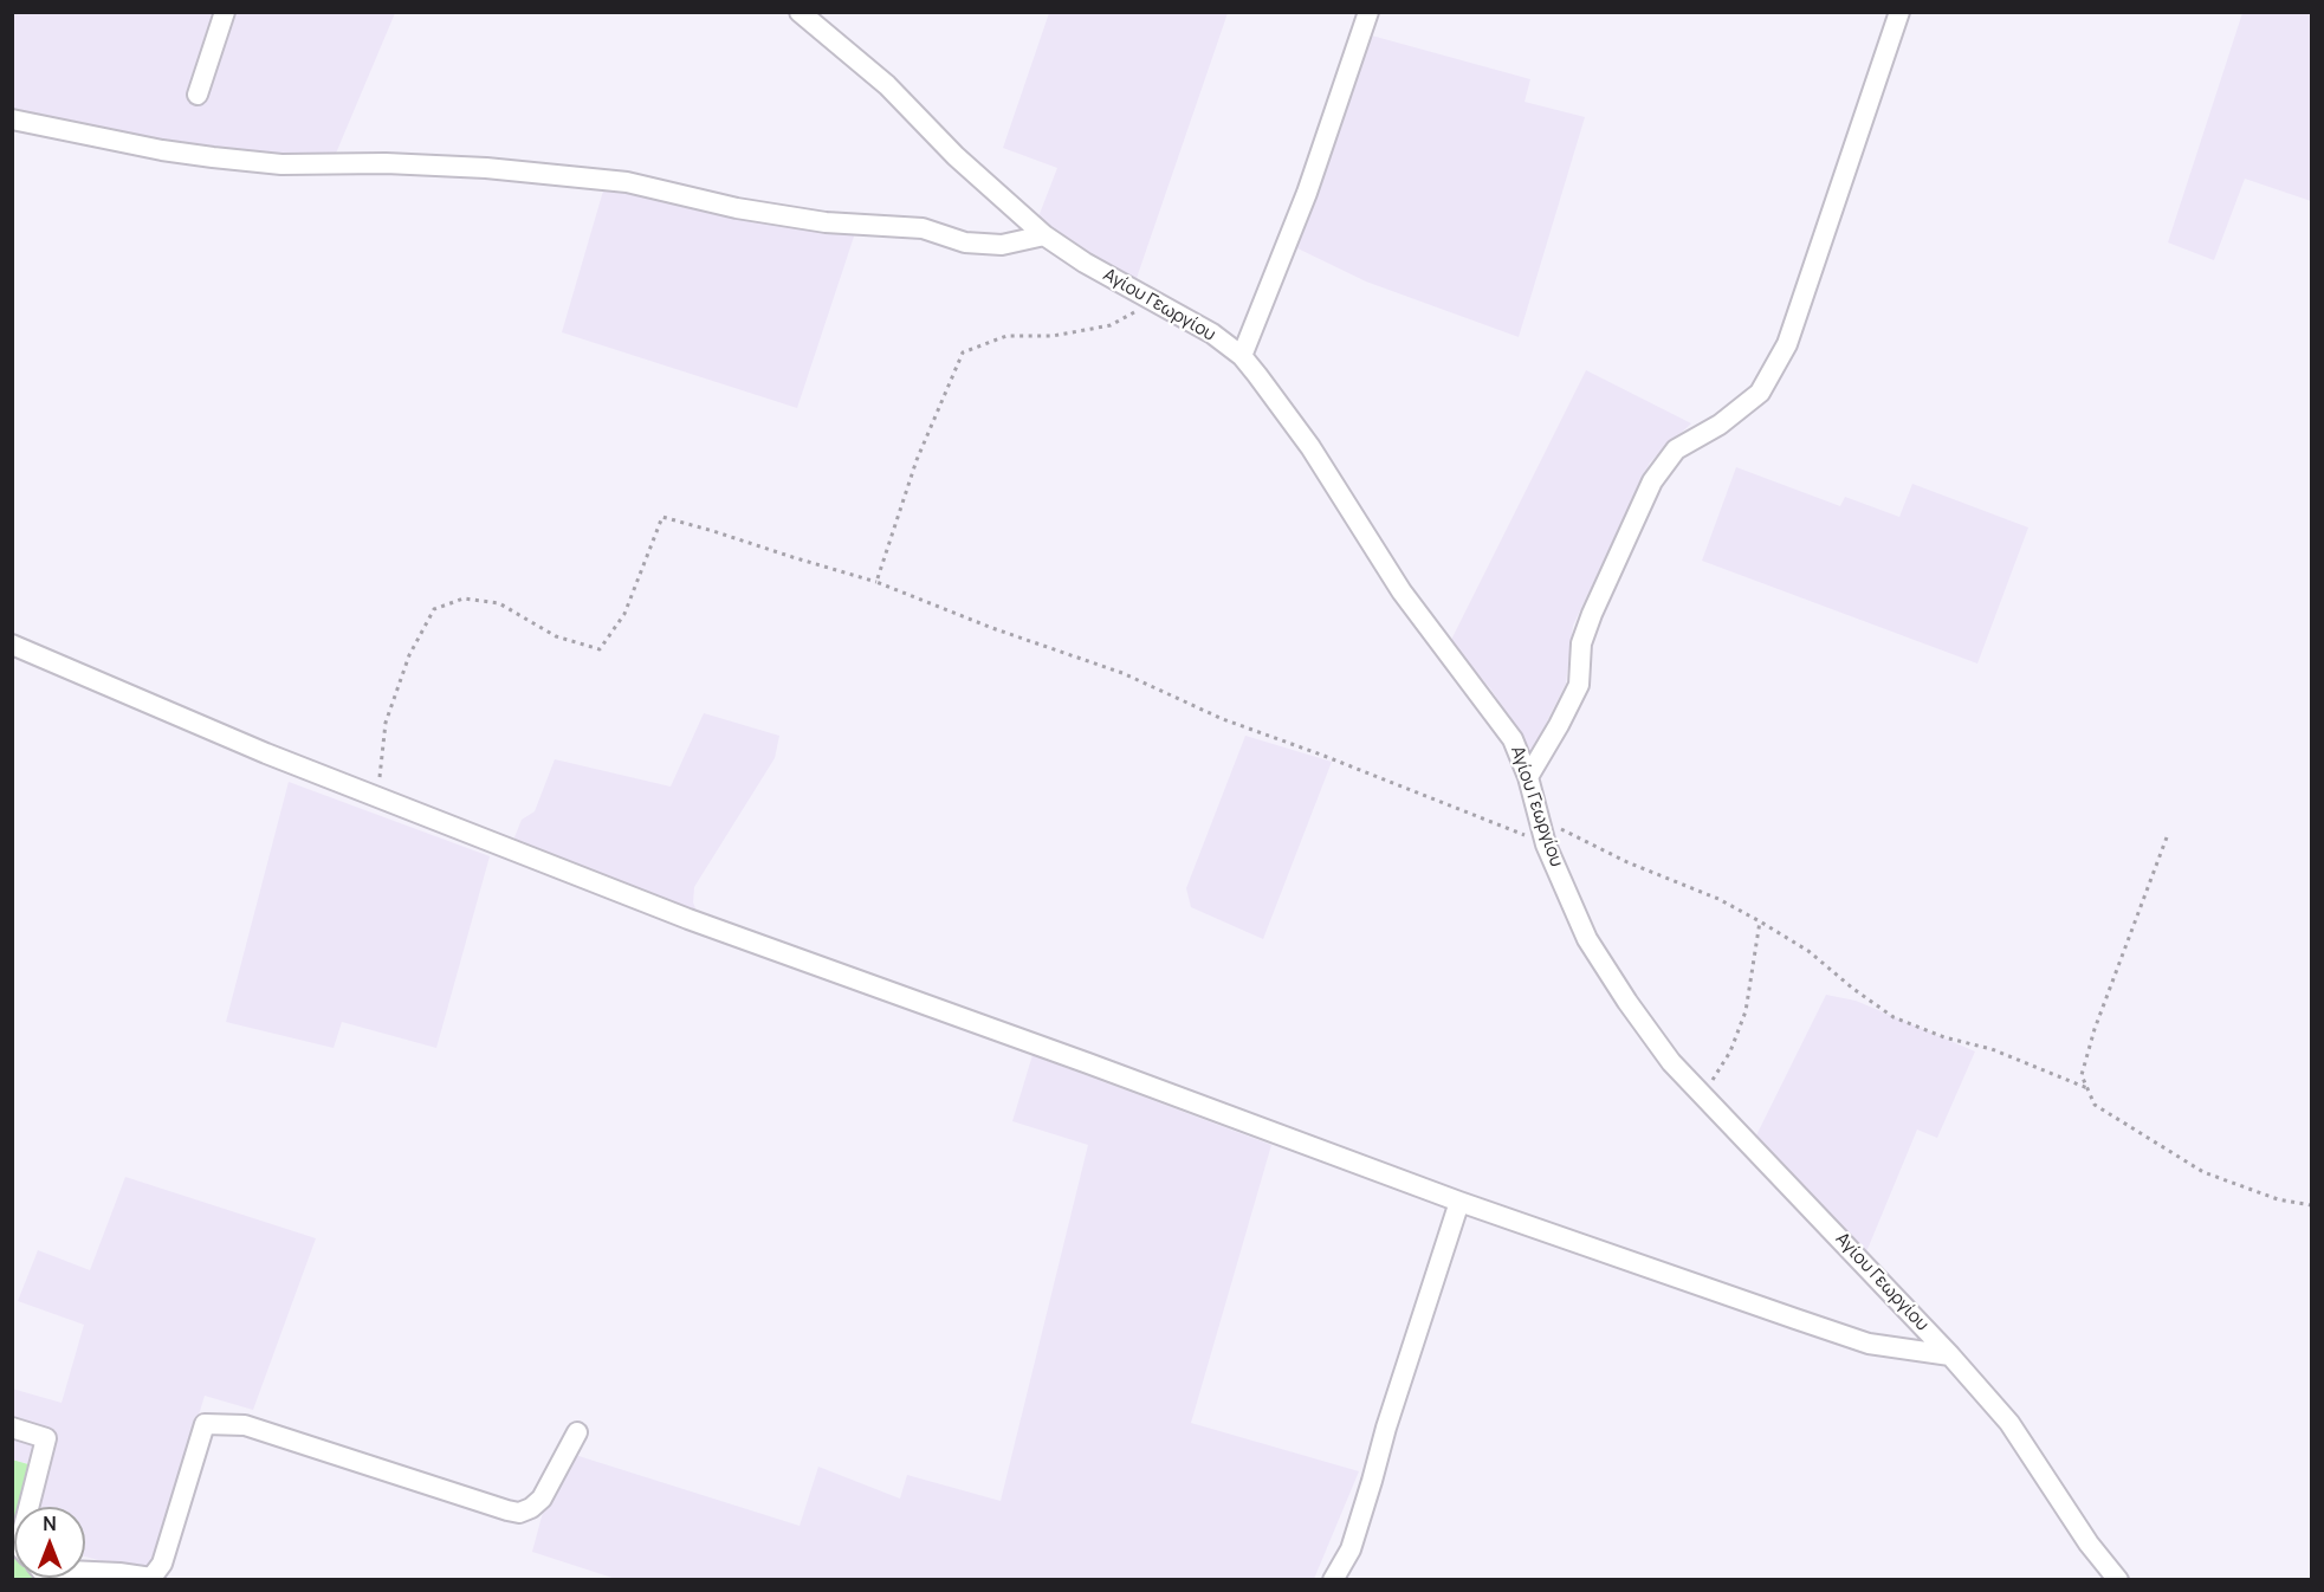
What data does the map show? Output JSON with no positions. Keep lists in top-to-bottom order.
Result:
{
  "streets": {
    "street": ["Αγίου Γεωργίου"]
  },
  "north": "top"
}
